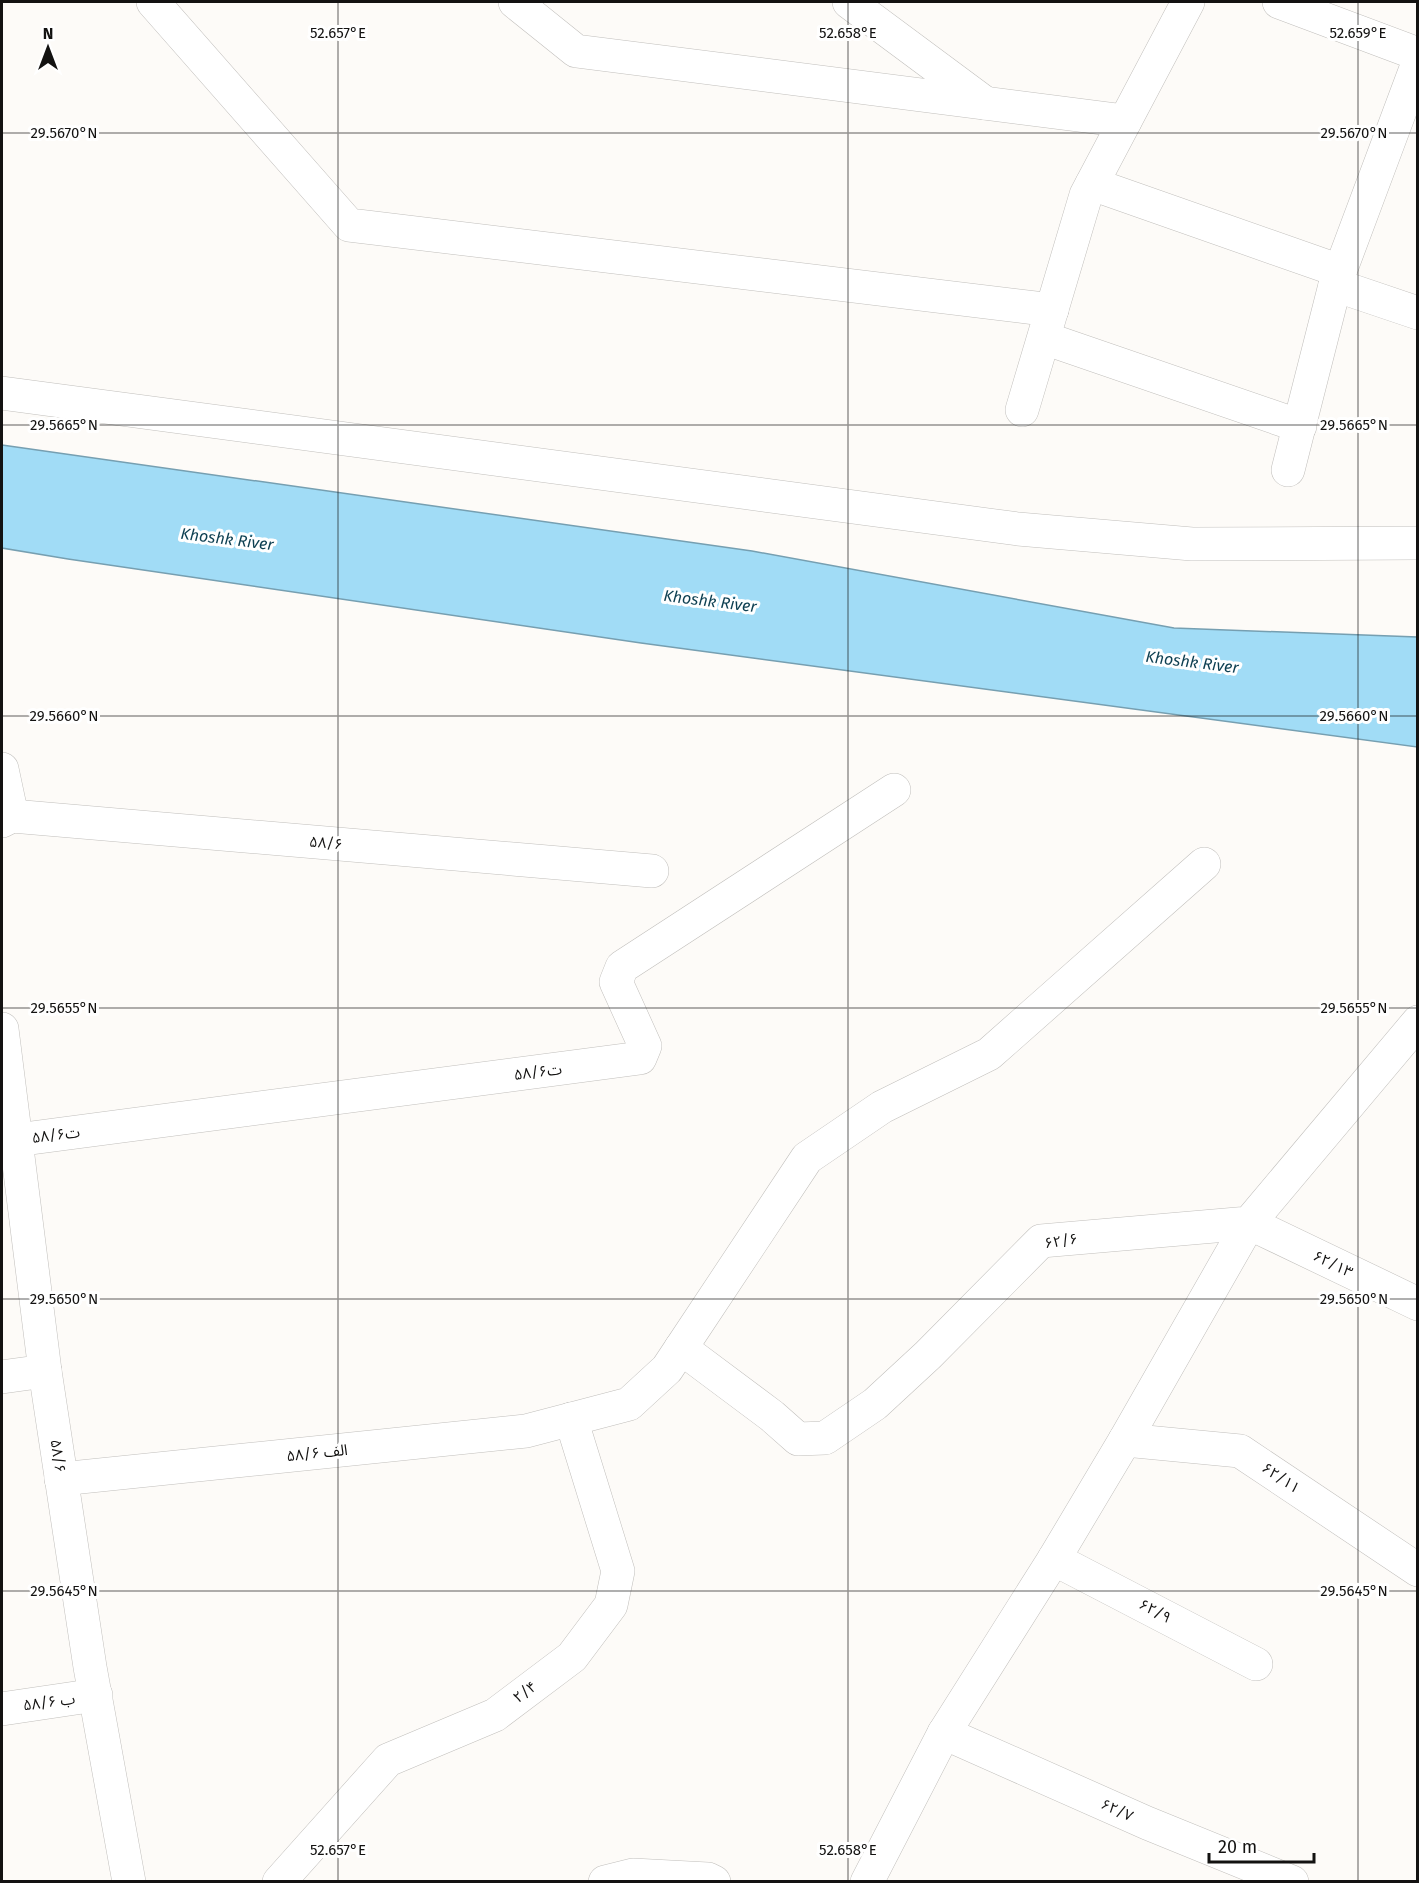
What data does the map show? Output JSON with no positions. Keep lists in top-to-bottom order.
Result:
{
  "streets": {
    "street": [
      "۵۸/۶",
      "۵۸/۶ت",
      "۶۲/۶",
      "۶۲/۱۳",
      "۵۸/۶ الف",
      "۶۲/۱۱",
      "۶۲/۹",
      "۲/۴",
      "۵۸/۶ ب",
      "۶۲/۷"
    ]
  },
  "crossings": [
    ["۵۸/۶", "۵۸/۶ت"],
    ["۵۸/۶", "۵۸/۶ الف"],
    ["۵۸/۶", "۵۸/۶ ب"],
    ["۶۲/۶", "۶۲/۱۳"],
    ["۶۲/۶", "۵۸/۶ الف"],
    ["۵۸/۶ الف", "۲/۴"]
  ],
  "water": ["Khoshk River"],
  "scale_bar": "20 m",
  "north": "top",
  "coordinates": [
    "52.657°E",
    "52.658°E",
    "52.659°E",
    "29.5670°N",
    "29.5665°N",
    "29.5660°N",
    "29.5655°N",
    "29.5650°N",
    "29.5645°N"
  ]
}
